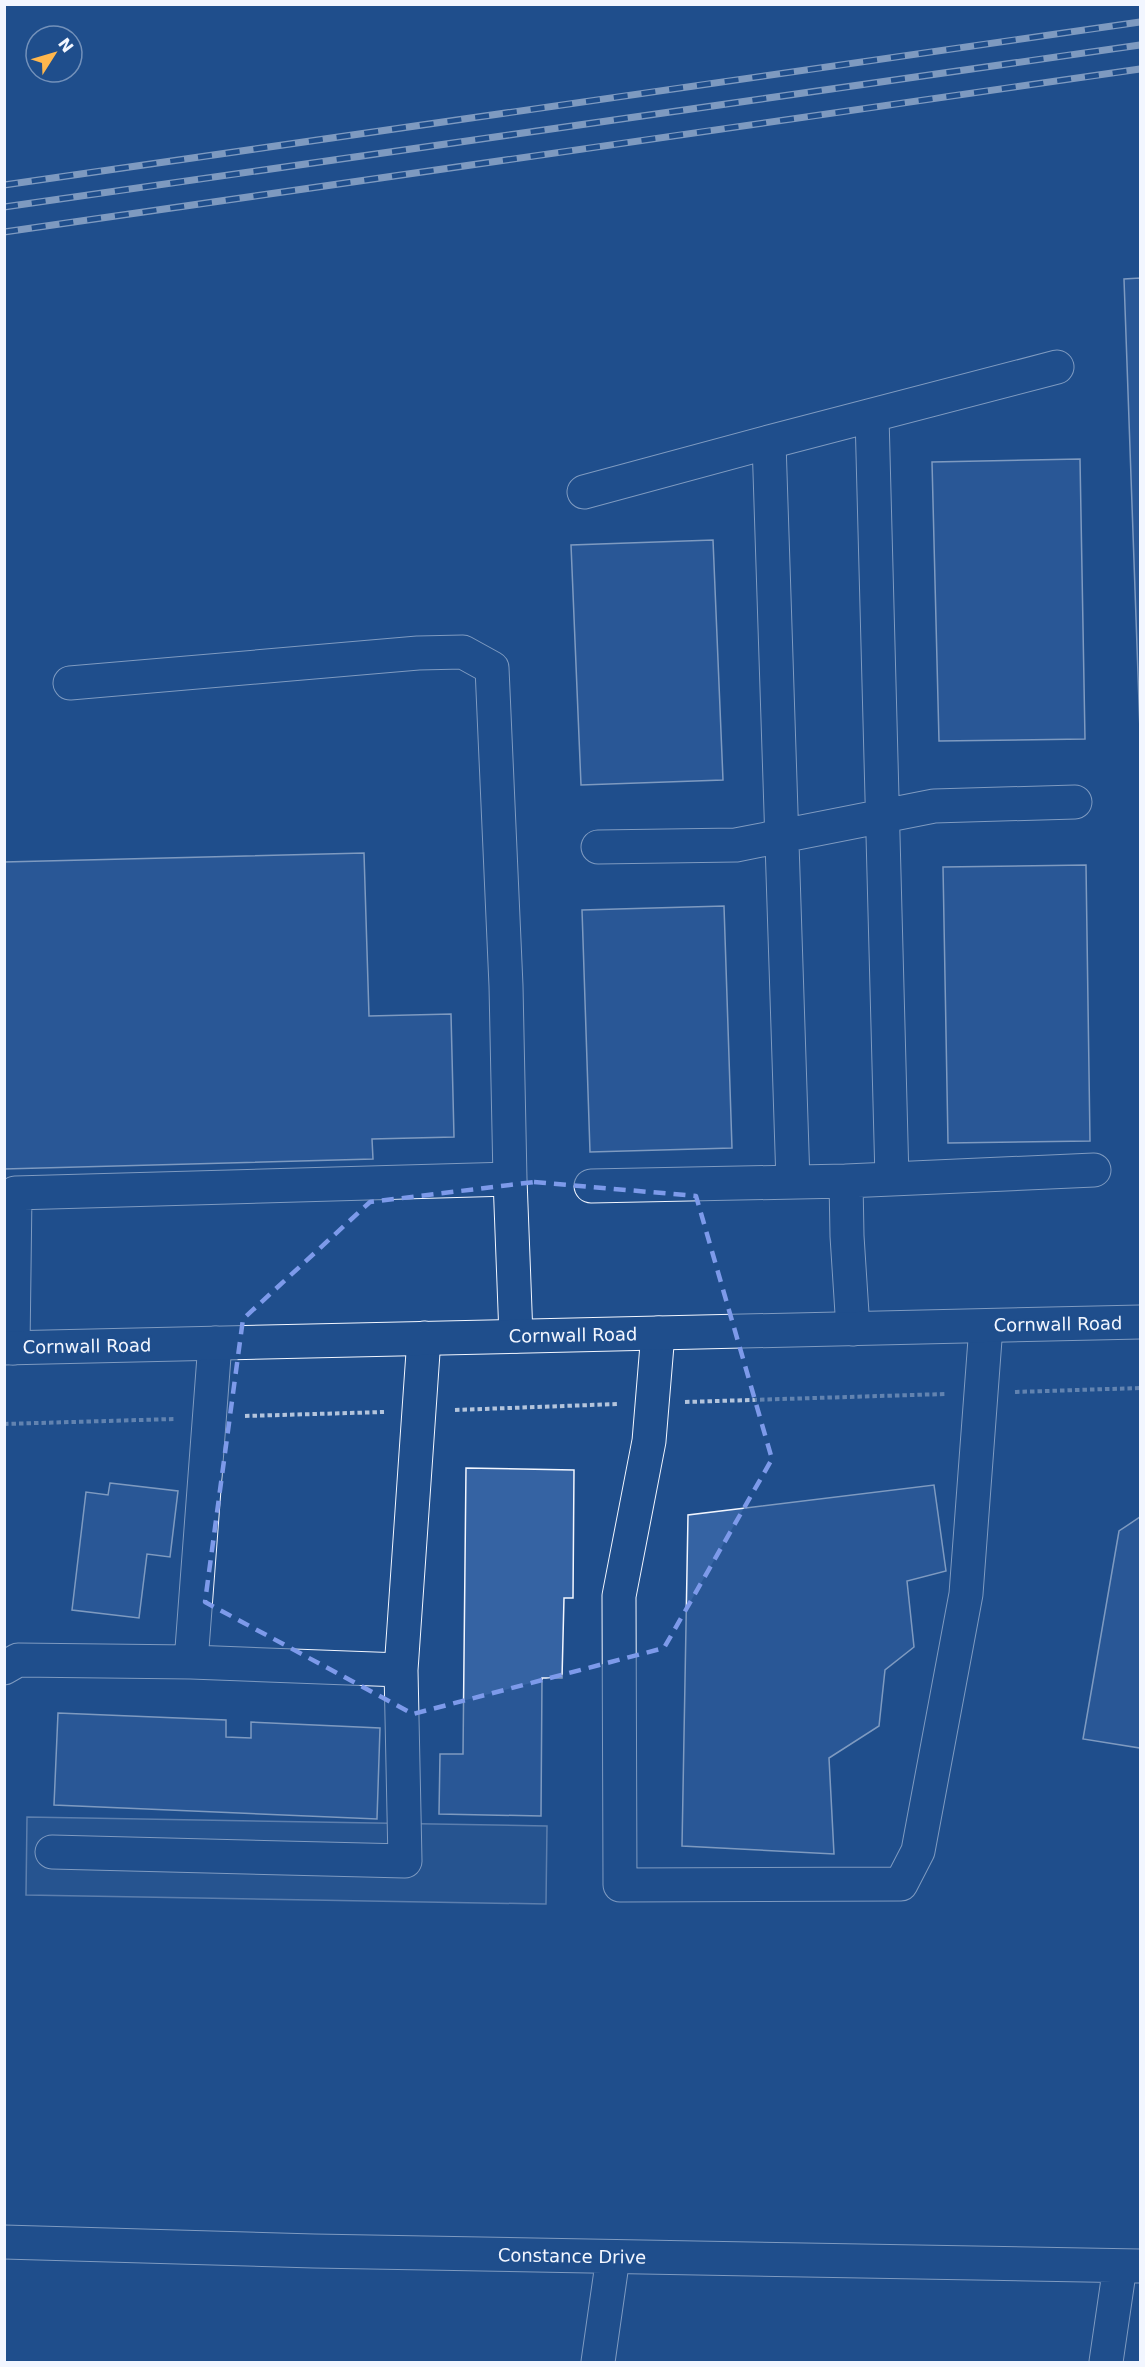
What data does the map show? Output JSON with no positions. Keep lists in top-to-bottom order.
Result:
{
  "streets": {
    "street": ["Cornwall Road", "Constance Drive"]
  },
  "north": "top right"
}
